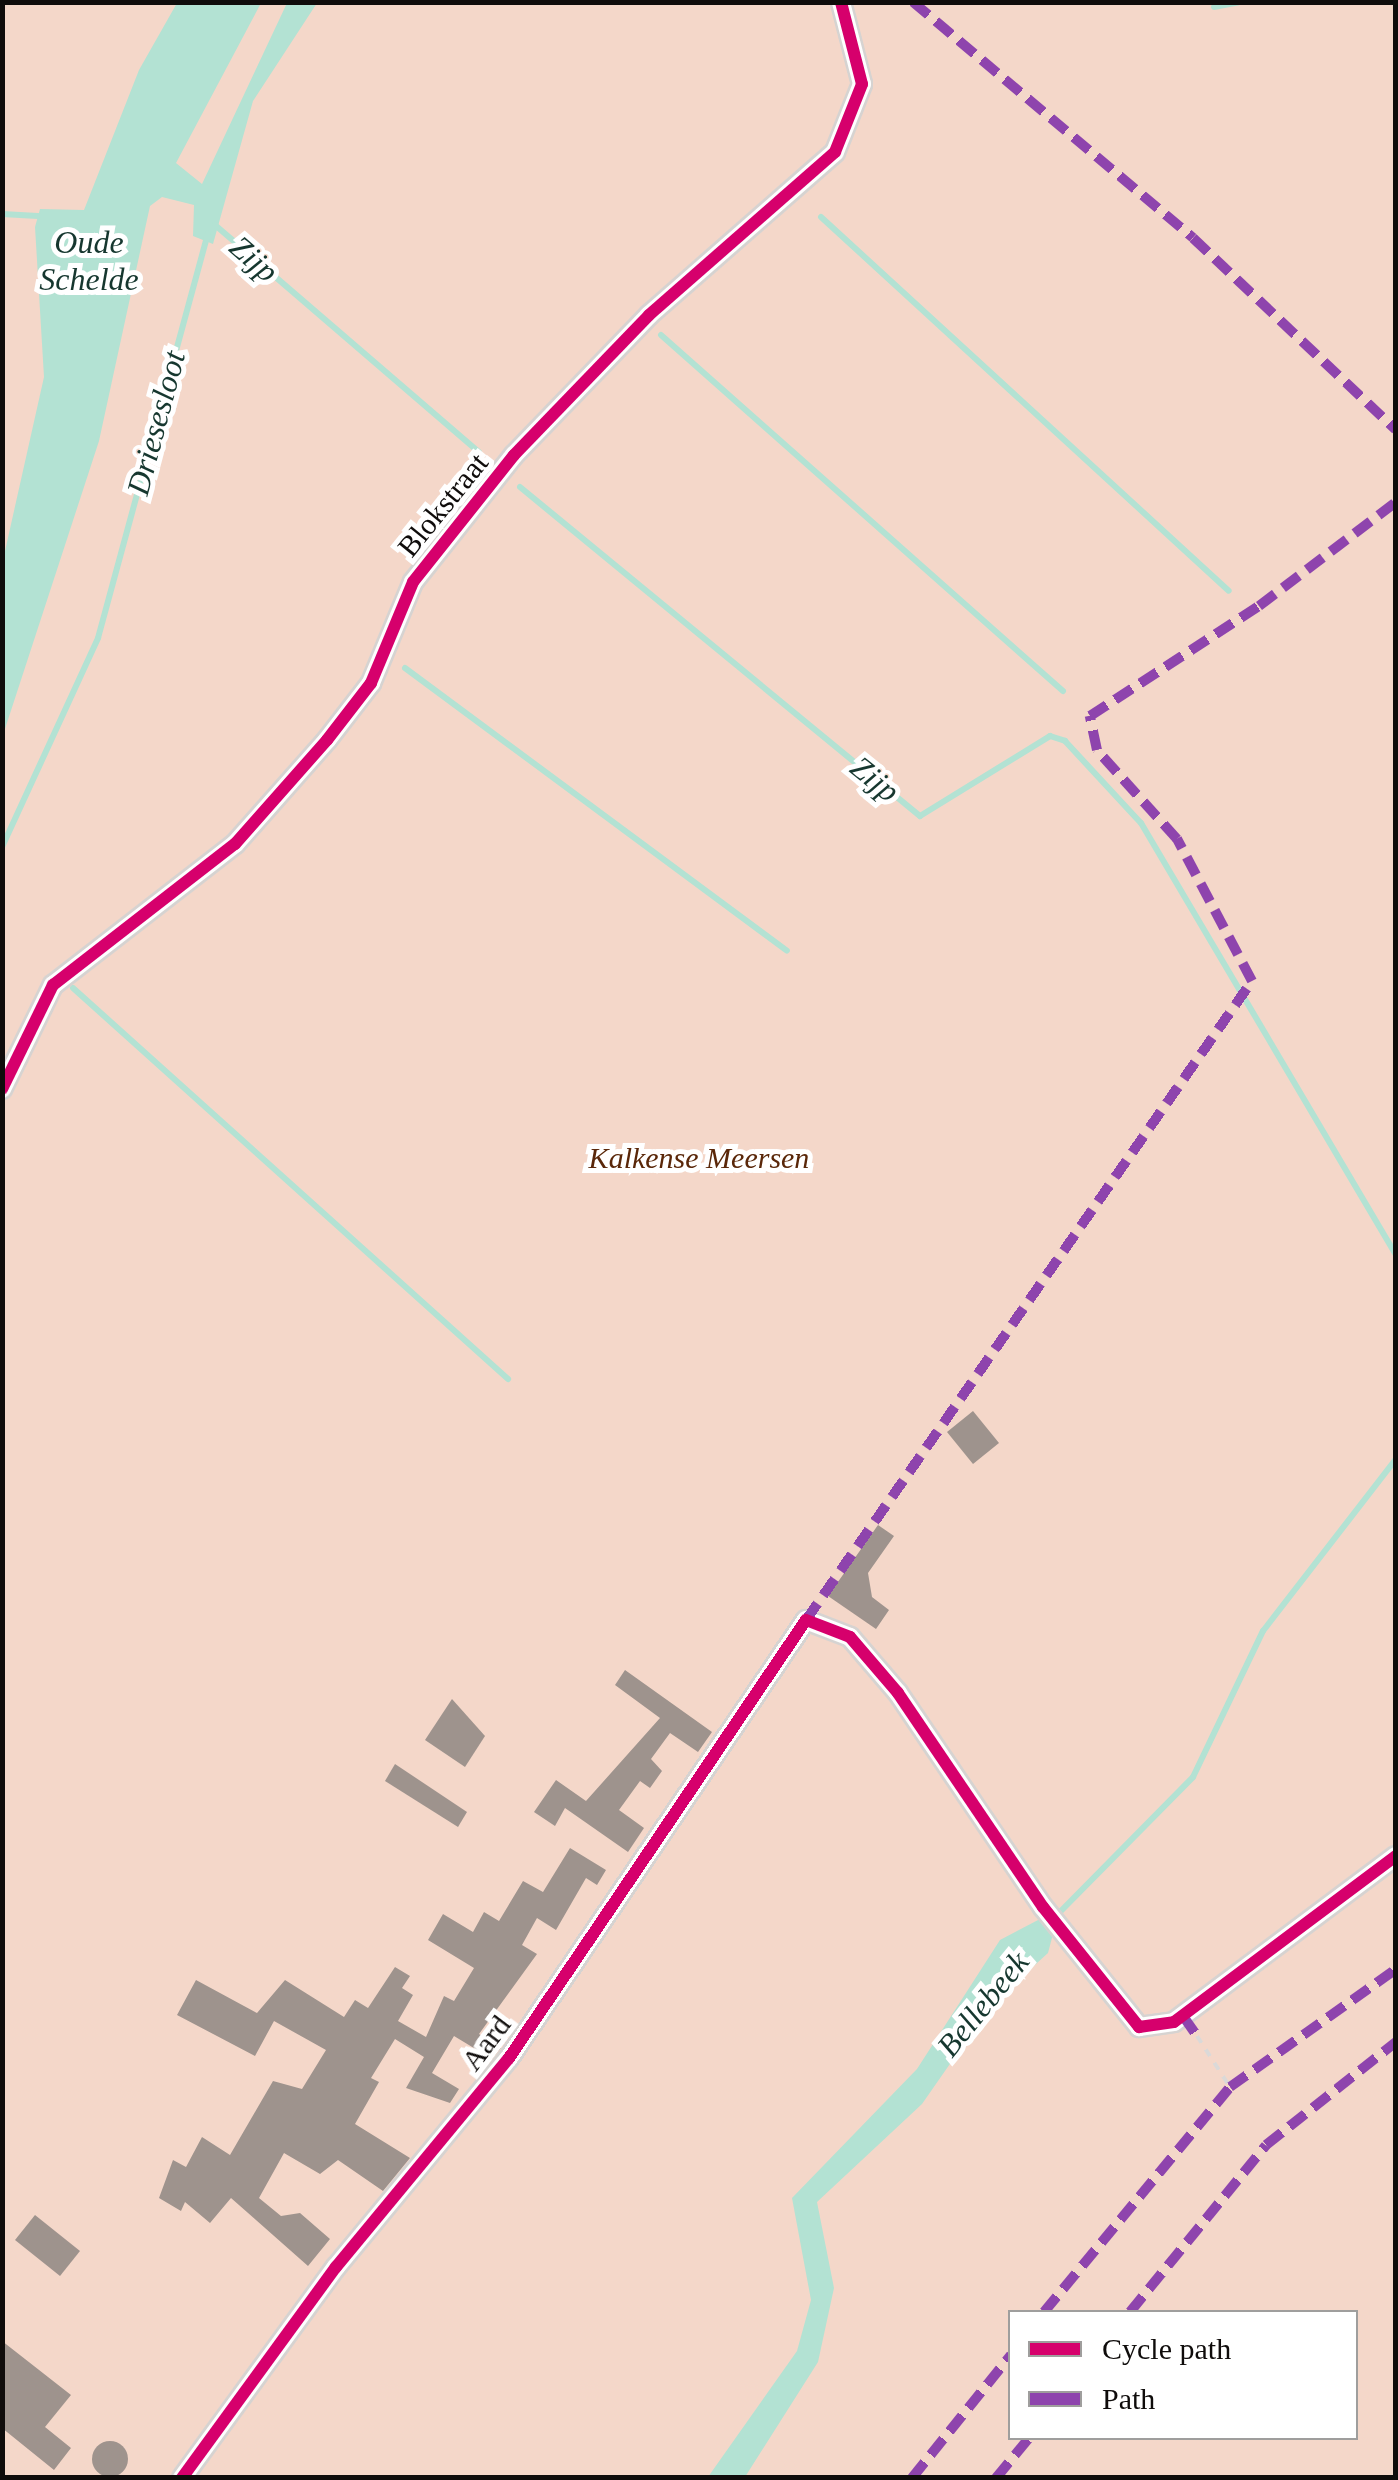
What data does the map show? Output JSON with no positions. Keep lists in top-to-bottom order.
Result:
{
  "streets": {
    "street": ["Blokstraat", "Aard"]
  },
  "water": [
    "Oude Schelde",
    "Zijp",
    "Driesesloot",
    "Bellebeek"
  ],
  "parks": ["Kalkense Meersen"],
  "legend": ["Cycle path", "Path"]
}
